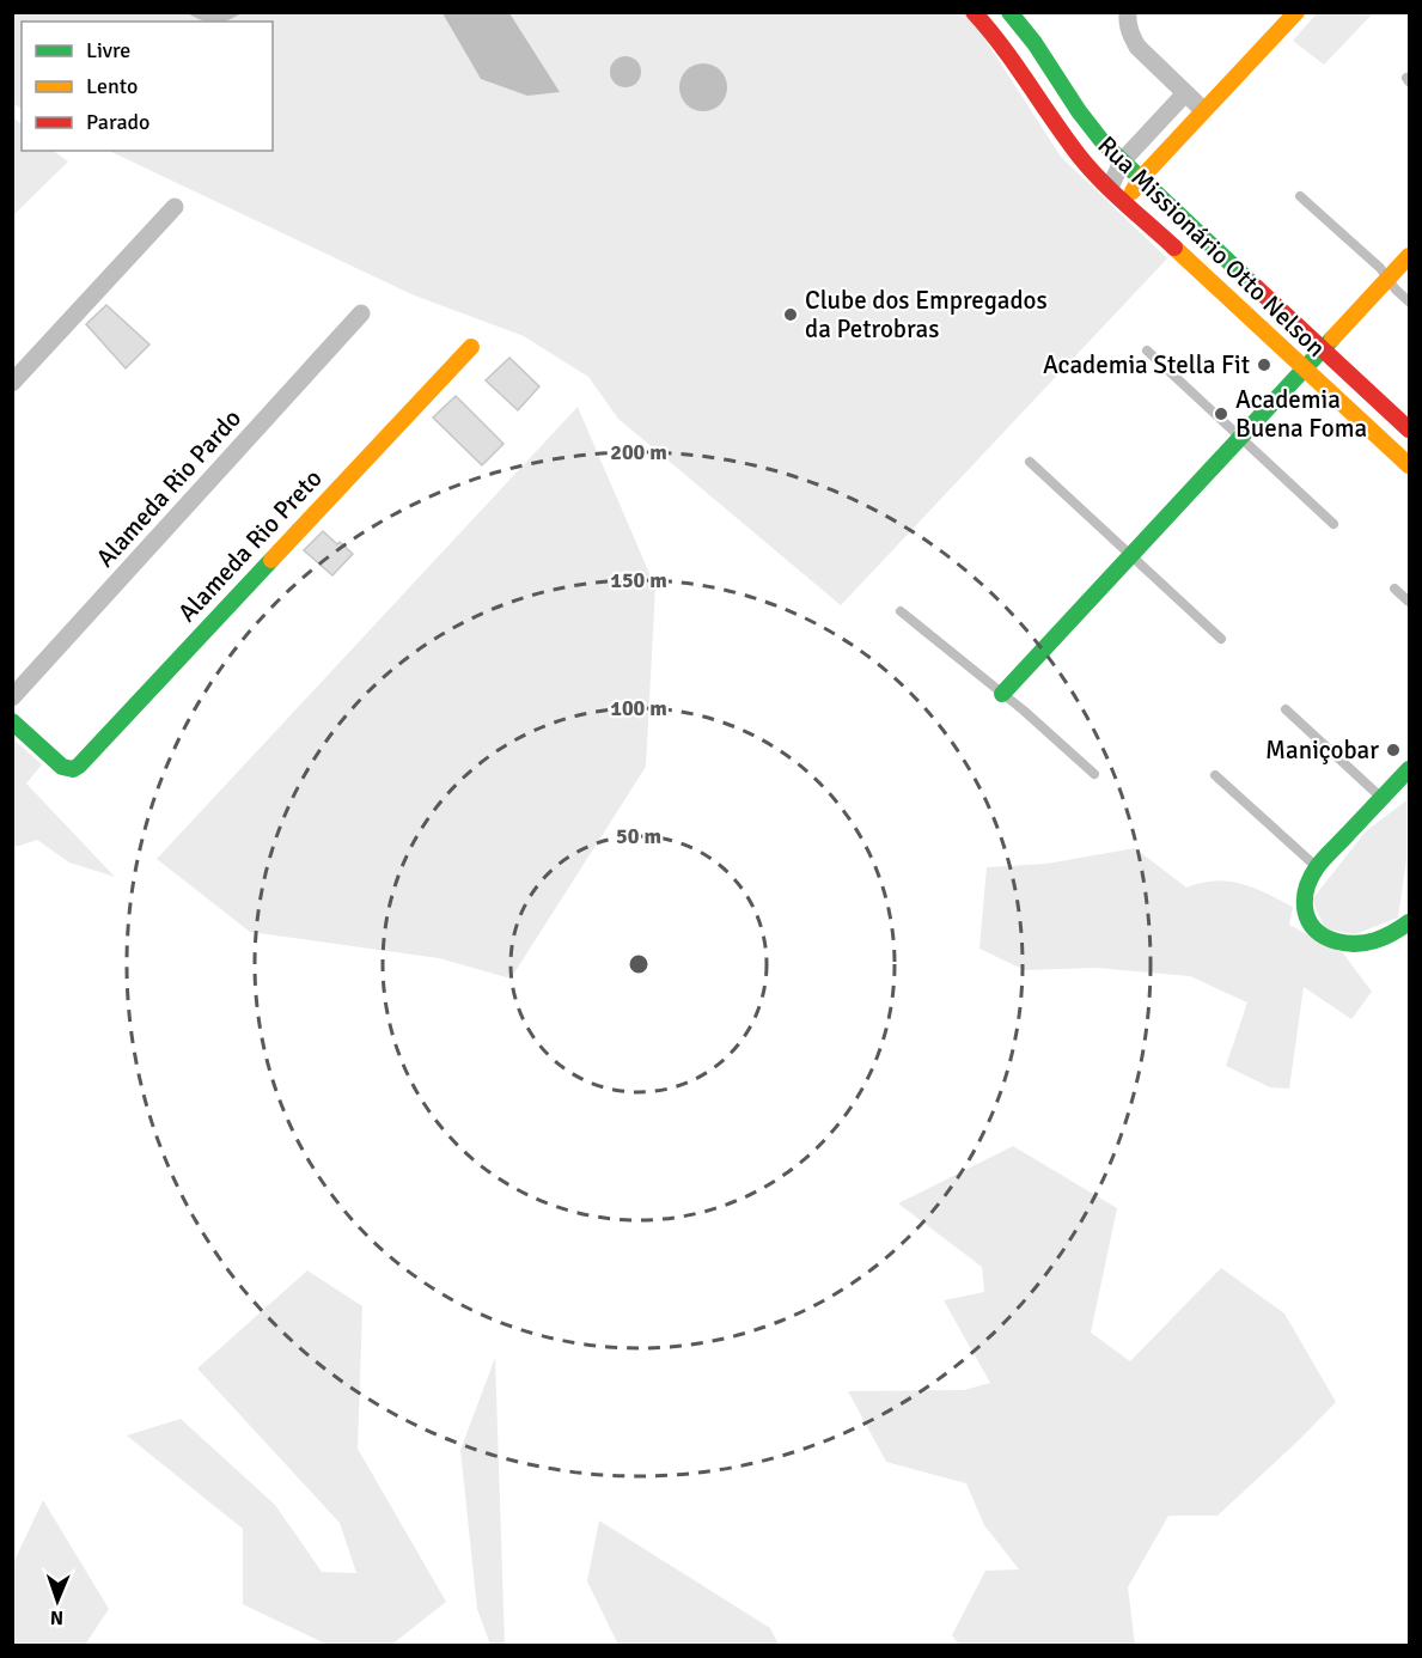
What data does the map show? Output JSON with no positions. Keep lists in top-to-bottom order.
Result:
{
  "streets": {
    "street": ["Rua Missionário Otto Nelson", "Alameda Rio Pardo", "Alameda Rio Preto"]
  },
  "places": [
    "Clube dos Empregados da Petrobras",
    "Academia Stella Fit",
    "Academia Buena Foma",
    "Maniçobar"
  ],
  "legend": ["Livre", "Lento", "Parado"],
  "north": "bottom",
  "rings": [
    "200 m",
    "150 m",
    "100 m",
    "50 m"
  ]
}
